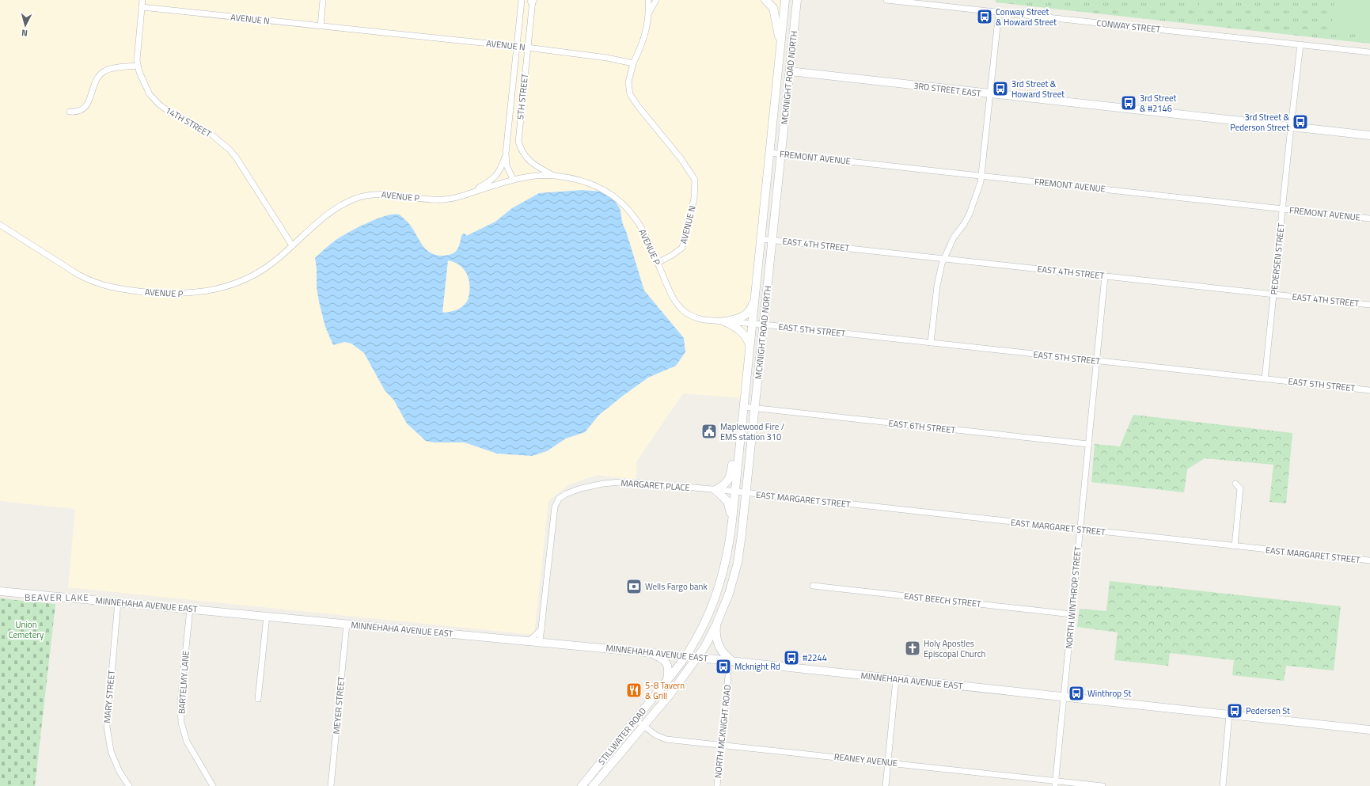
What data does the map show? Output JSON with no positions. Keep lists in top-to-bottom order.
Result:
{
  "streets": {
    "main road": [
      "MCKNIGHT ROAD NORTH",
      "3RD STREET EAST",
      "MINNEHAHA AVENUE EAST",
      "STILLWATER ROAD"
    ],
    "street": [
      "AVENUE N",
      "CONWAY STREET",
      "5TH STREET",
      "14TH STREET",
      "FREMONT AVENUE",
      "AVENUE P",
      "EAST 4TH STREET",
      "PEDERSEN STREET",
      "EAST 5TH STREET",
      "EAST 6TH STREET",
      "MARGARET PLACE",
      "EAST MARGARET STREET",
      "NORTH WINTHROP STREET",
      "EAST BEECH STREET",
      "BARTELMY LANE",
      "MARY STREET",
      "MEYER STREET",
      "NORTH MCKNIGHT ROAD",
      "REANEY AVENUE"
    ]
  },
  "crossings": [
    ["AVENUE N", "5TH STREET"],
    ["AVENUE N", "14TH STREET"],
    ["AVENUE N", "AVENUE P"],
    ["CONWAY STREET", "PEDERSEN STREET"],
    ["MCKNIGHT ROAD NORTH", "3RD STREET EAST"],
    ["MCKNIGHT ROAD NORTH", "FREMONT AVENUE"],
    ["MCKNIGHT ROAD NORTH", "AVENUE P"],
    ["MCKNIGHT ROAD NORTH", "EAST 4TH STREET"],
    ["MCKNIGHT ROAD NORTH", "EAST 5TH STREET"],
    ["MCKNIGHT ROAD NORTH", "EAST 6TH STREET"],
    ["MCKNIGHT ROAD NORTH", "MARGARET PLACE"],
    ["MCKNIGHT ROAD NORTH", "EAST MARGARET STREET"],
    ["MCKNIGHT ROAD NORTH", "MINNEHAHA AVENUE EAST"],
    ["MCKNIGHT ROAD NORTH", "STILLWATER ROAD"],
    ["3RD STREET EAST", "PEDERSEN STREET"],
    ["5TH STREET", "AVENUE P"],
    ["14TH STREET", "AVENUE P"],
    ["FREMONT AVENUE", "PEDERSEN STREET"],
    ["AVENUE P", "EAST 5TH STREET"],
    ["EAST 4TH STREET", "PEDERSEN STREET"],
    ["EAST 4TH STREET", "NORTH WINTHROP STREET"],
    ["PEDERSEN STREET", "EAST 5TH STREET"],
    ["EAST 5TH STREET", "NORTH WINTHROP STREET"],
    ["EAST 6TH STREET", "NORTH WINTHROP STREET"],
    ["MARGARET PLACE", "EAST MARGARET STREET"],
    ["MARGARET PLACE", "MINNEHAHA AVENUE EAST"],
    ["EAST MARGARET STREET", "NORTH WINTHROP STREET"],
    ["NORTH WINTHROP STREET", "EAST BEECH STREET"],
    ["NORTH WINTHROP STREET", "MINNEHAHA AVENUE EAST"],
    ["NORTH WINTHROP STREET", "REANEY AVENUE"],
    ["MINNEHAHA AVENUE EAST", "BARTELMY LANE"],
    ["MINNEHAHA AVENUE EAST", "MARY STREET"],
    ["MINNEHAHA AVENUE EAST", "MEYER STREET"],
    ["MINNEHAHA AVENUE EAST", "STILLWATER ROAD"],
    ["NORTH MCKNIGHT ROAD", "REANEY AVENUE"],
    ["STILLWATER ROAD", "REANEY AVENUE"]
  ],
  "districts": ["BEAVER LAKE"],
  "parks": ["Union Cemetery"],
  "places": {
    "bus stop": [
      "Conway Street & Howard Street",
      "3rd Street & Howard Street",
      "3rd Street & #2146",
      "3rd Street & Pederson Street",
      "#2244",
      "Mcknight Rd",
      "Winthrop St",
      "Pedersen St"
    ],
    "public building": ["Maplewood Fire / EMS station 310"],
    "bank": ["Wells Fargo bank"],
    "church": ["Holy Apostles Episcopal Church"],
    "restaurant": ["5-8 Tavern & Grill"]
  },
  "north": "bottom"
}
